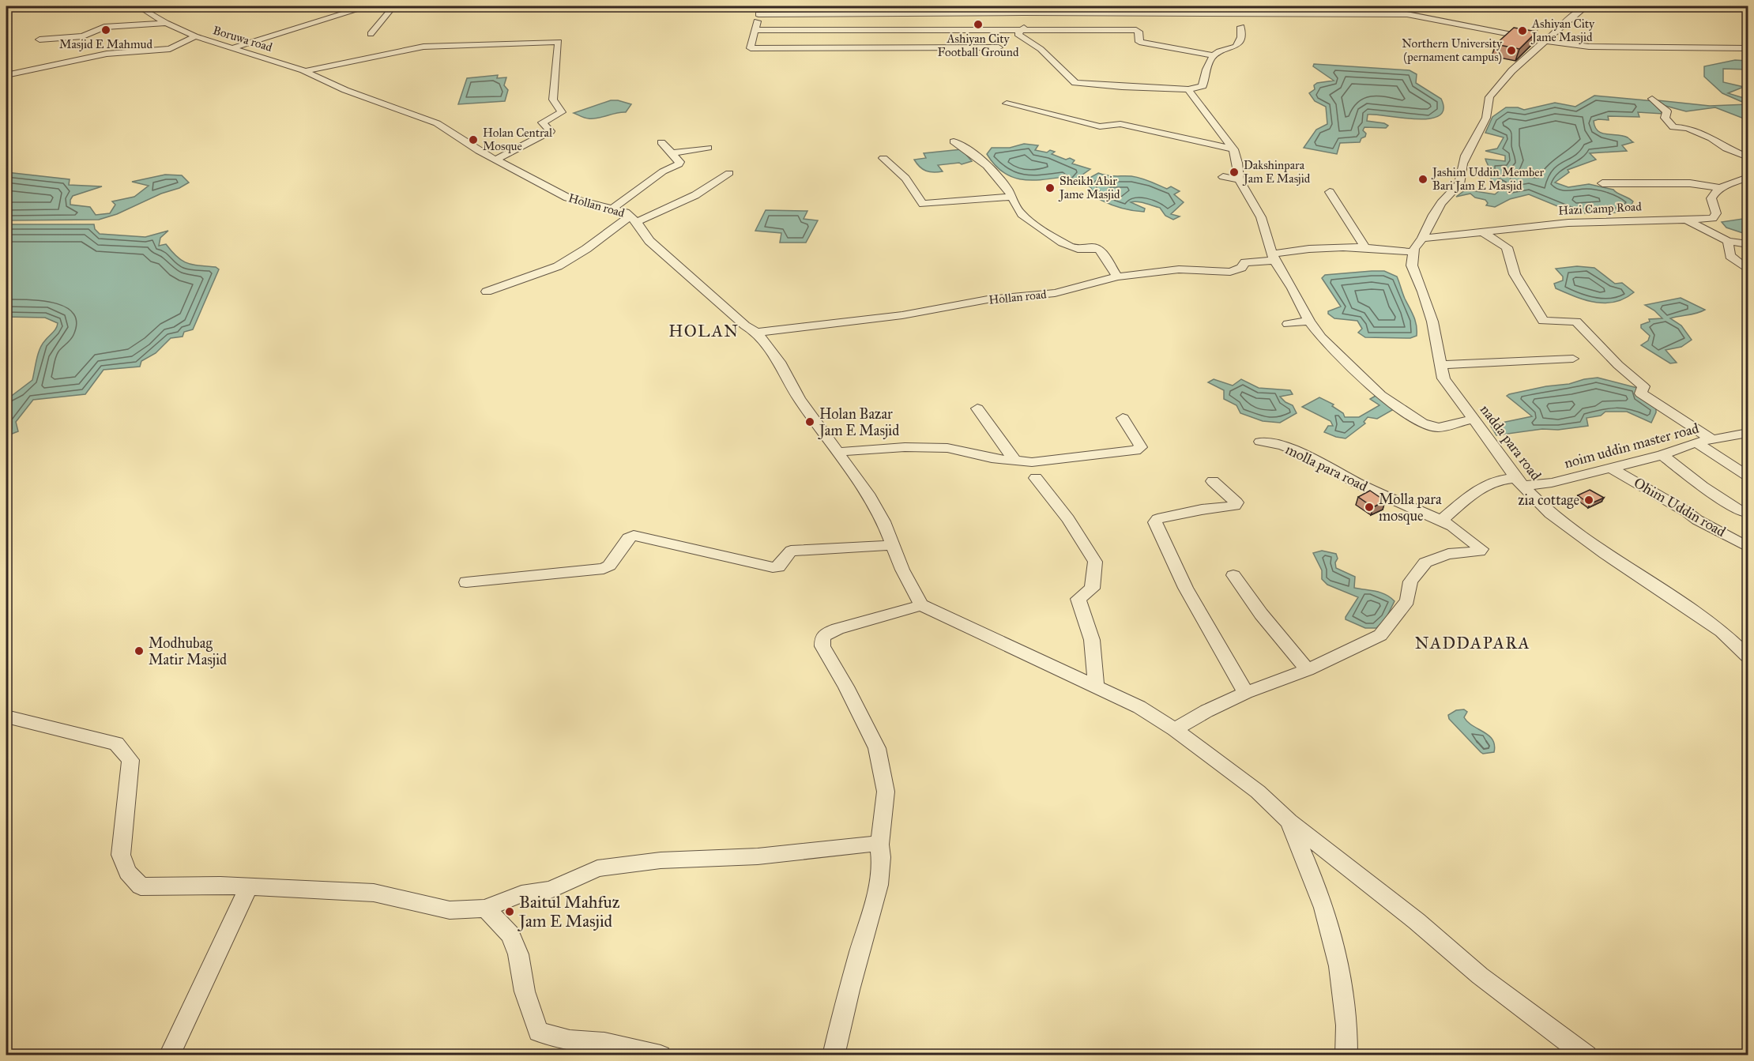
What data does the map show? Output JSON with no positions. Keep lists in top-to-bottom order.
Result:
{
  "streets": {
    "street": [
      "Boruwa road",
      "Hollan road",
      "Hazi Camp Road",
      "nadda para road",
      "noim uddin master road",
      "molla para road",
      "Ohim Uddin road"
    ]
  },
  "crossings": [
    ["Boruwa road", "Hollan road"],
    ["Hollan road", "nadda para road"],
    ["nadda para road", "noim uddin master road"],
    ["noim uddin master road", "Ohim Uddin road"]
  ],
  "districts": ["HOLAN", "NADDAPARA"],
  "places": [
    "Ashiyan City Football Ground",
    "Masjid E Mahmud",
    "Ashiyan City Jame Masjid",
    "Northern University (pernament campus)",
    "Holan Central Mosque",
    "Dakshinpara Jam E Masjid",
    "Jashim Uddin Member Bari Jam E Masjid",
    "Sheikh Abir Jame Masjid",
    "Holan Bazar Jam E Masjid",
    "zia cottage",
    "Molla para mosque",
    "Modhubag Matir Masjid",
    "Baitul Mahfuz Jam E Masjid"
  ]
}
